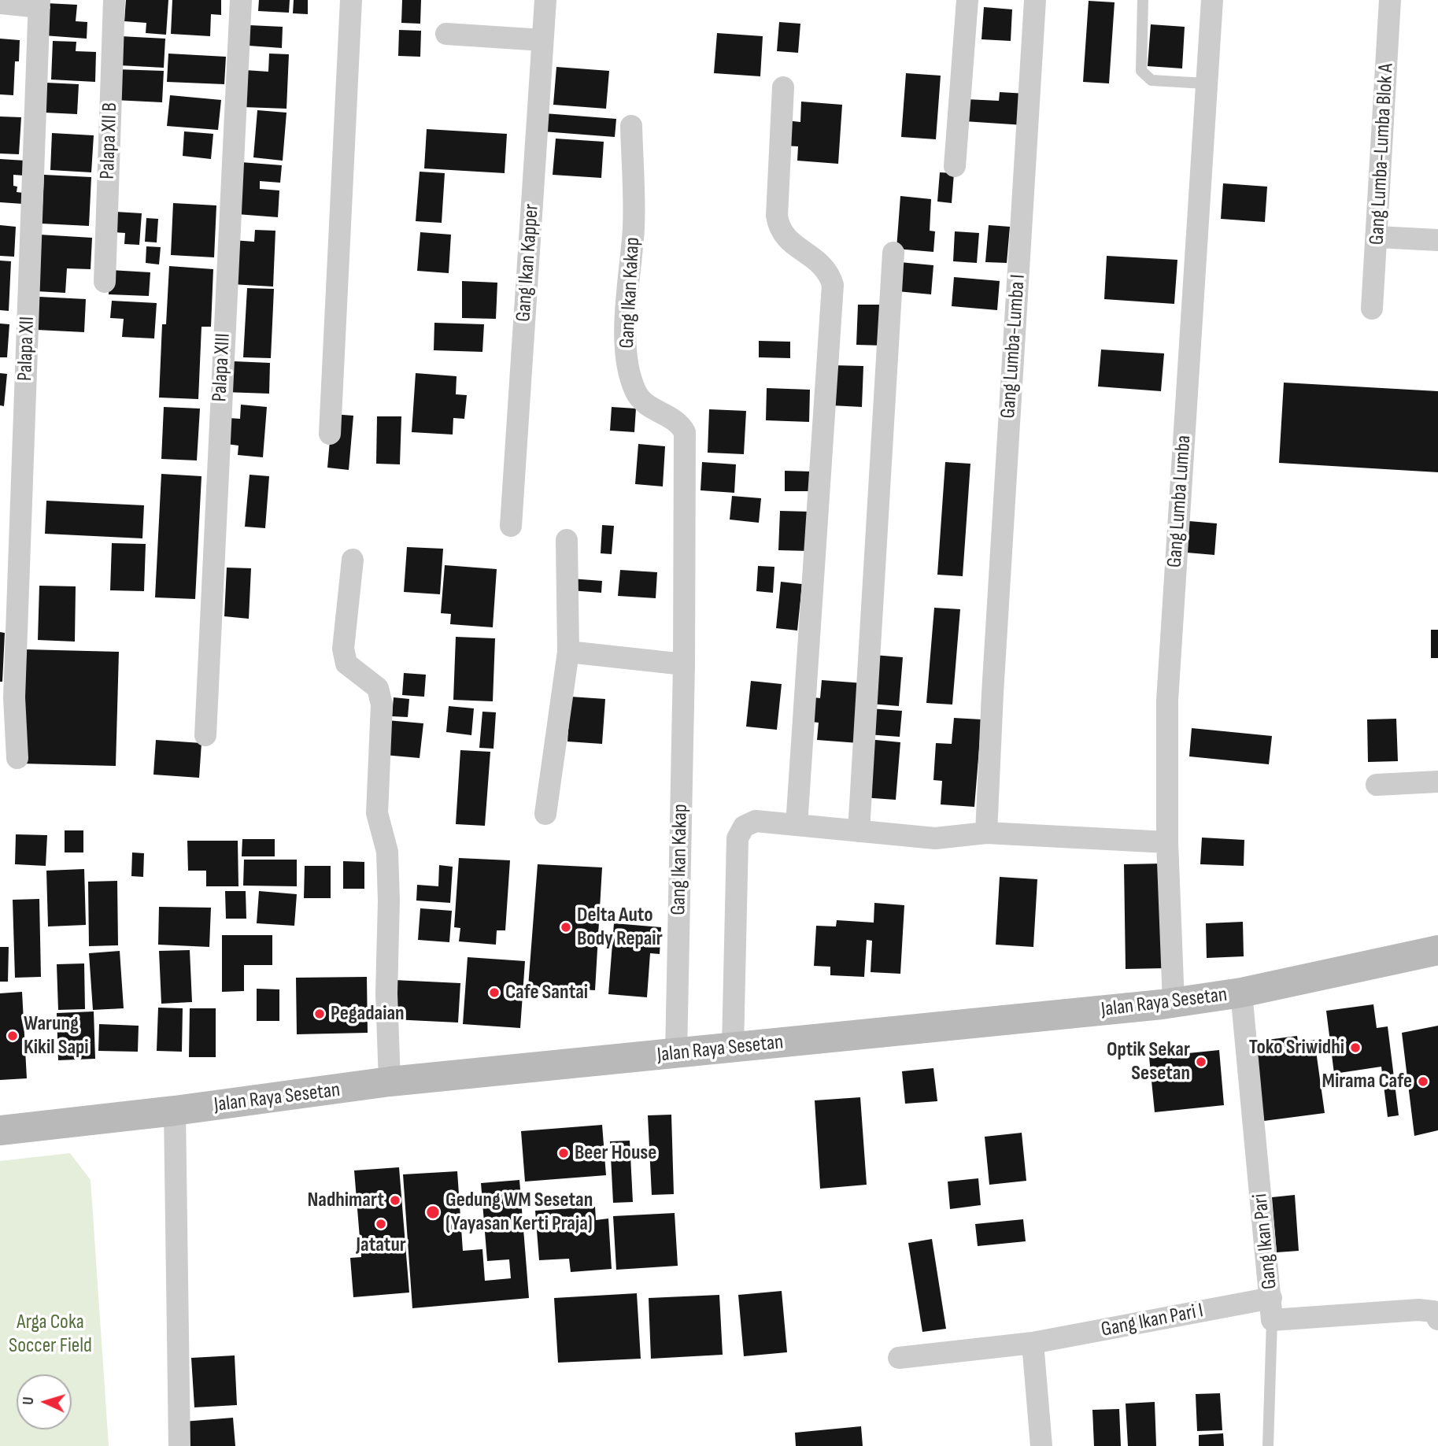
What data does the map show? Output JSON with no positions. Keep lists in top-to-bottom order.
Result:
{
  "streets": {
    "main road": ["Jalan Raya Sesetan"],
    "street": [
      "Palapa XII B",
      "Gang Lumba-Lumba Blok A",
      "Gang Ikan Kapper",
      "Gang Ikan Kakap",
      "Gang Lumba-Lumba I",
      "Palapa XII",
      "Palapa XIII",
      "Gang Lumba Lumba",
      "Gang Ikan Pari",
      "Gang Ikan Pari I"
    ]
  },
  "crossings": [
    ["Gang Ikan Kakap", "Jalan Raya Sesetan"],
    ["Gang Lumba Lumba", "Jalan Raya Sesetan"],
    ["Jalan Raya Sesetan", "Gang Ikan Pari"],
    ["Gang Ikan Pari", "Gang Ikan Pari I"]
  ],
  "parks": ["Arga Coka Soccer Field"],
  "places": [
    "Delta Auto Body Repair",
    "Cafe Santai",
    "Pegadaian",
    "Warung Kikil Sapi",
    "Toko Sriwidhi",
    "Optik Sekar Sesetan",
    "Mirama Cafe",
    "Beer House",
    "Nadhimart",
    "Gedung WM Sesetan (Yayasan Kerti Praja)",
    "Jatatur"
  ],
  "north": "left"
}
